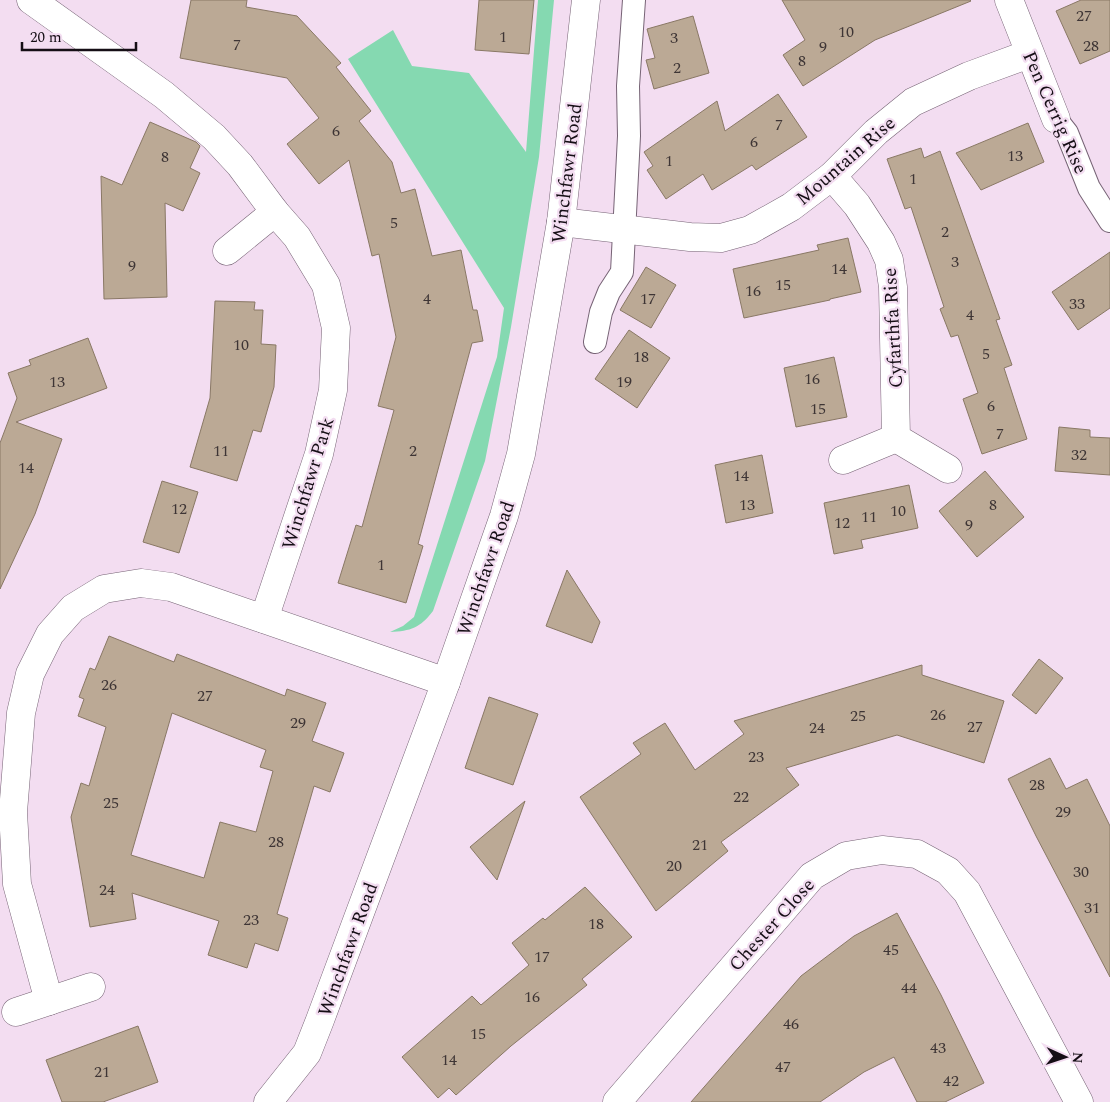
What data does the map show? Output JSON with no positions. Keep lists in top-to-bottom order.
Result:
{
  "streets": {
    "street": [
      "Pen Cerrig Rise",
      "Mountain Rise",
      "Winchfawr Road",
      "Cyfarthfa Rise",
      "Winchfawr Park",
      "Chester Close"
    ]
  },
  "crossings": [
    ["Pen Cerrig Rise", "Mountain Rise"],
    ["Mountain Rise", "Winchfawr Road"],
    ["Mountain Rise", "Cyfarthfa Rise"]
  ],
  "house_numbers": [
    "27",
    "10",
    "1",
    "3",
    "7",
    "28",
    "9",
    "8",
    "2",
    "7",
    "6",
    "6",
    "13",
    "8",
    "1",
    "1",
    "5",
    "2",
    "3",
    "9",
    "14",
    "15",
    "16",
    "4",
    "17",
    "33",
    "4",
    "10",
    "5",
    "18",
    "16",
    "13",
    "19",
    "6",
    "15",
    "7",
    "11",
    "2",
    "32",
    "14",
    "14",
    "13",
    "8",
    "12",
    "10",
    "11",
    "12",
    "9",
    "1",
    "26",
    "27",
    "26",
    "25",
    "29",
    "27",
    "24",
    "23",
    "28",
    "22",
    "25",
    "29",
    "28",
    "21",
    "20",
    "30",
    "24",
    "31",
    "23",
    "18",
    "45",
    "17",
    "44",
    "16",
    "46",
    "15",
    "43",
    "14",
    "47",
    "21",
    "42"
  ],
  "scale_bar": "20 m",
  "north": "right"
}
